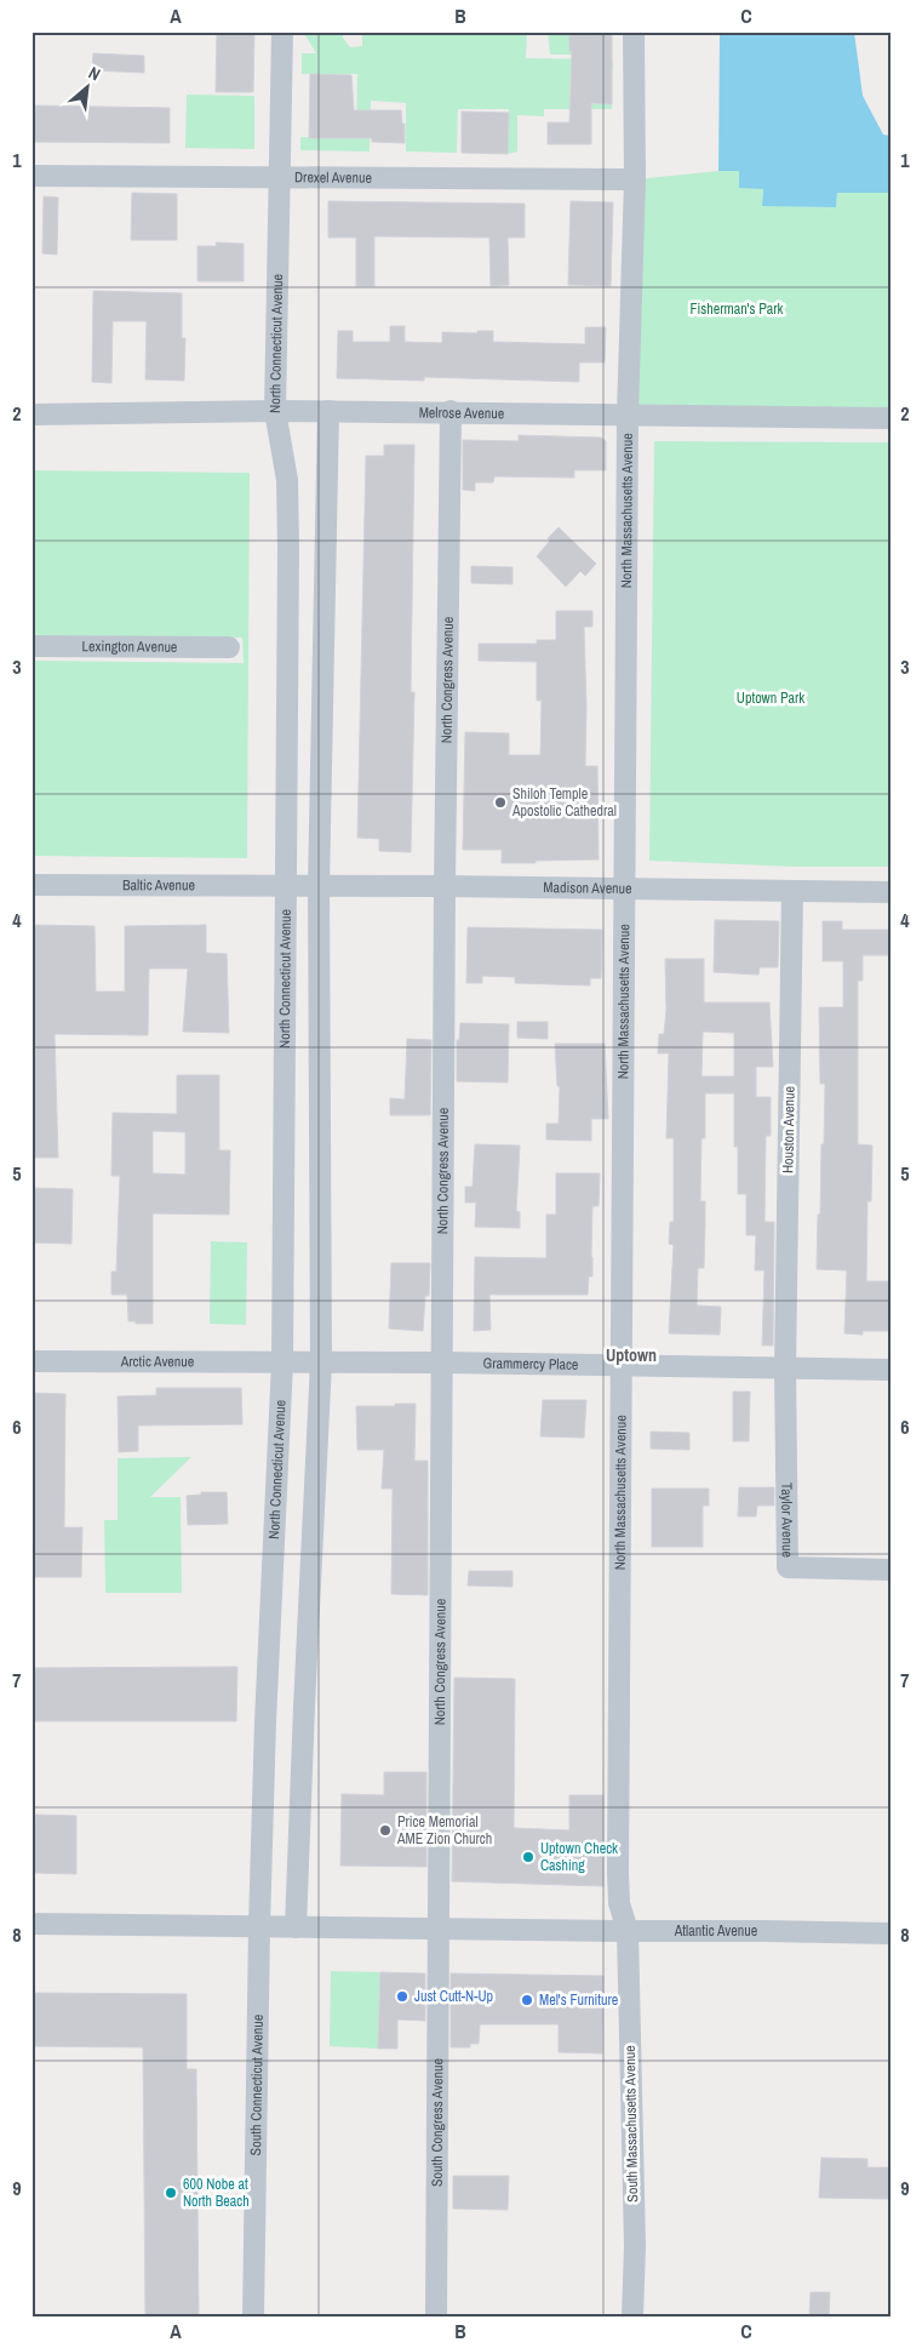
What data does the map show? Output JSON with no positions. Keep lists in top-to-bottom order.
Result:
{
  "streets": {
    "street": [
      "Drexel Avenue",
      "North Connecticut Avenue",
      "Melrose Avenue",
      "North Massachusetts Avenue",
      "Lexington Avenue",
      "North Congress Avenue",
      "Baltic Avenue",
      "Madison Avenue",
      "Houston Avenue",
      "Arctic Avenue",
      "Grammercy Place",
      "Taylor Avenue",
      "Atlantic Avenue",
      "South Connecticut Avenue",
      "South Congress Avenue",
      "South Massachusetts Avenue"
    ]
  },
  "crossings": [
    ["Drexel Avenue", "North Connecticut Avenue"],
    ["Drexel Avenue", "North Massachusetts Avenue"],
    ["North Connecticut Avenue", "Melrose Avenue"],
    ["North Connecticut Avenue", "Baltic Avenue"],
    ["North Connecticut Avenue", "Madison Avenue"],
    ["North Connecticut Avenue", "Arctic Avenue"],
    ["North Connecticut Avenue", "Grammercy Place"],
    ["North Connecticut Avenue", "Atlantic Avenue"],
    ["North Connecticut Avenue", "South Connecticut Avenue"],
    ["Melrose Avenue", "North Massachusetts Avenue"],
    ["Melrose Avenue", "North Congress Avenue"],
    ["North Massachusetts Avenue", "Madison Avenue"],
    ["North Massachusetts Avenue", "Grammercy Place"],
    ["North Massachusetts Avenue", "Atlantic Avenue"],
    ["North Massachusetts Avenue", "South Massachusetts Avenue"],
    ["North Congress Avenue", "Madison Avenue"],
    ["North Congress Avenue", "Grammercy Place"],
    ["North Congress Avenue", "Atlantic Avenue"],
    ["North Congress Avenue", "South Congress Avenue"],
    ["Baltic Avenue", "Madison Avenue"],
    ["Madison Avenue", "Houston Avenue"],
    ["Houston Avenue", "Grammercy Place"],
    ["Houston Avenue", "Taylor Avenue"],
    ["Arctic Avenue", "Grammercy Place"],
    ["Grammercy Place", "Taylor Avenue"],
    ["Atlantic Avenue", "South Connecticut Avenue"],
    ["Atlantic Avenue", "South Congress Avenue"],
    ["Atlantic Avenue", "South Massachusetts Avenue"]
  ],
  "districts": ["Uptown"],
  "parks": ["Fisherman's Park", "Uptown Park"],
  "places": [
    "Shiloh Temple Apostolic Cathedral",
    "Price Memorial AME Zion Church",
    "Uptown Check Cashing",
    "Just Cutt-N-Up",
    "Mel's Furniture",
    "600 Nobe at North Beach"
  ],
  "north": "top right",
  "grid": {
    "columns": ["A", "B", "C"],
    "rows": [
      "1",
      "2",
      "3",
      "4",
      "5",
      "6",
      "7",
      "8",
      "9"
    ]
  }
}
